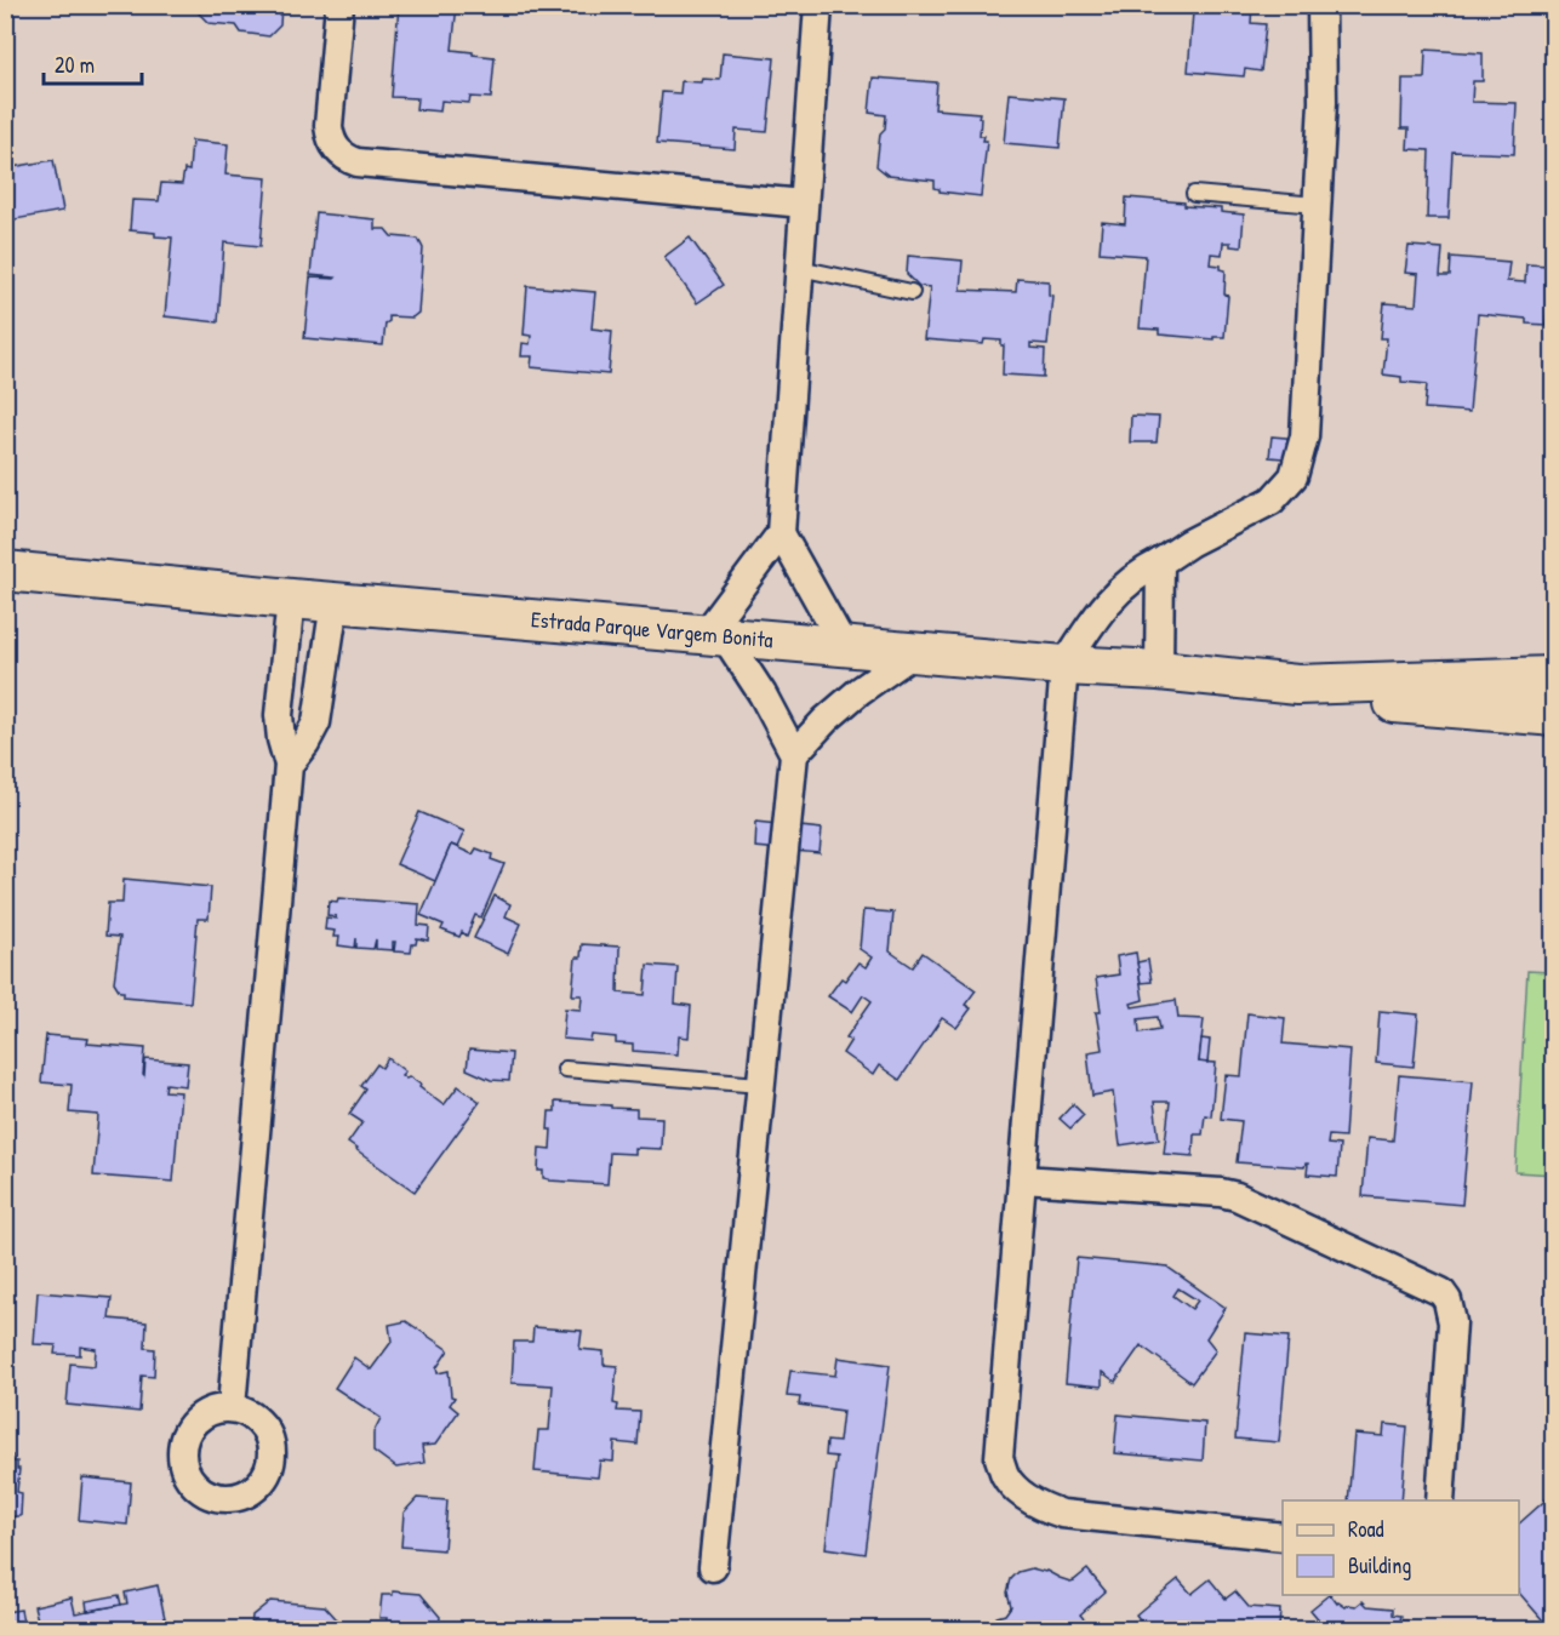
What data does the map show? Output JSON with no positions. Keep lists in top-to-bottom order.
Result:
{
  "streets": {
    "main road": ["Estrada Parque Vargem Bonita"]
  },
  "legend": ["Road", "Building"],
  "scale_bar": "20 m"
}
